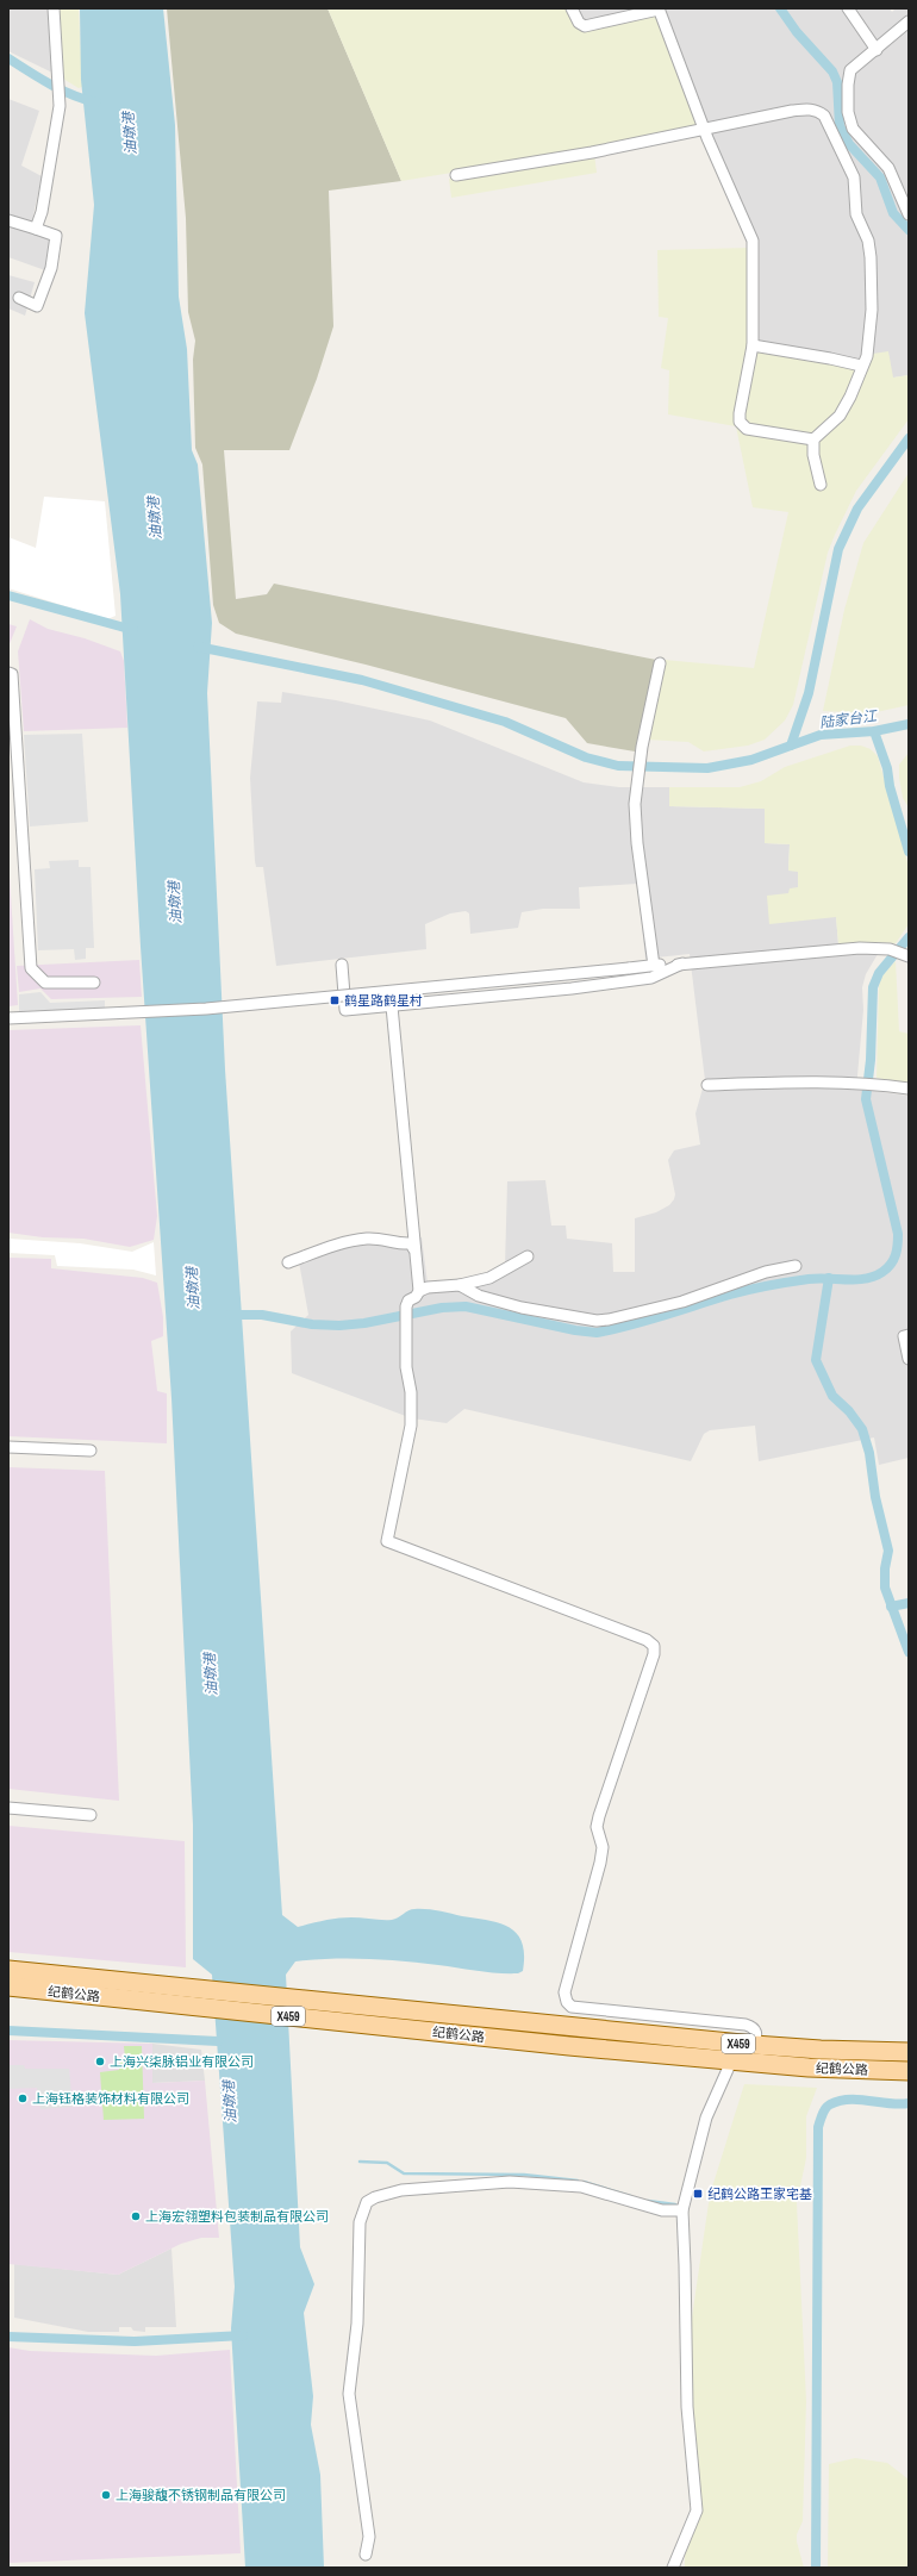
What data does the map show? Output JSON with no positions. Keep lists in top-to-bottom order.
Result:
{
  "streets": {
    "main road": ["纪鹤公路", "X459"]
  },
  "water": ["油墩港", "陆家台江"],
  "places": {
    "transit": ["鹤星路鹤星村", "纪鹤公路王家宅基"],
    "other": [
      "上海兴柒脉铝业有限公司",
      "上海钰格装饰材料有限公司",
      "上海宏翎塑料包装制品有限公司",
      "上海骏馥不锈钢制品有限公司"
    ]
  }
}
